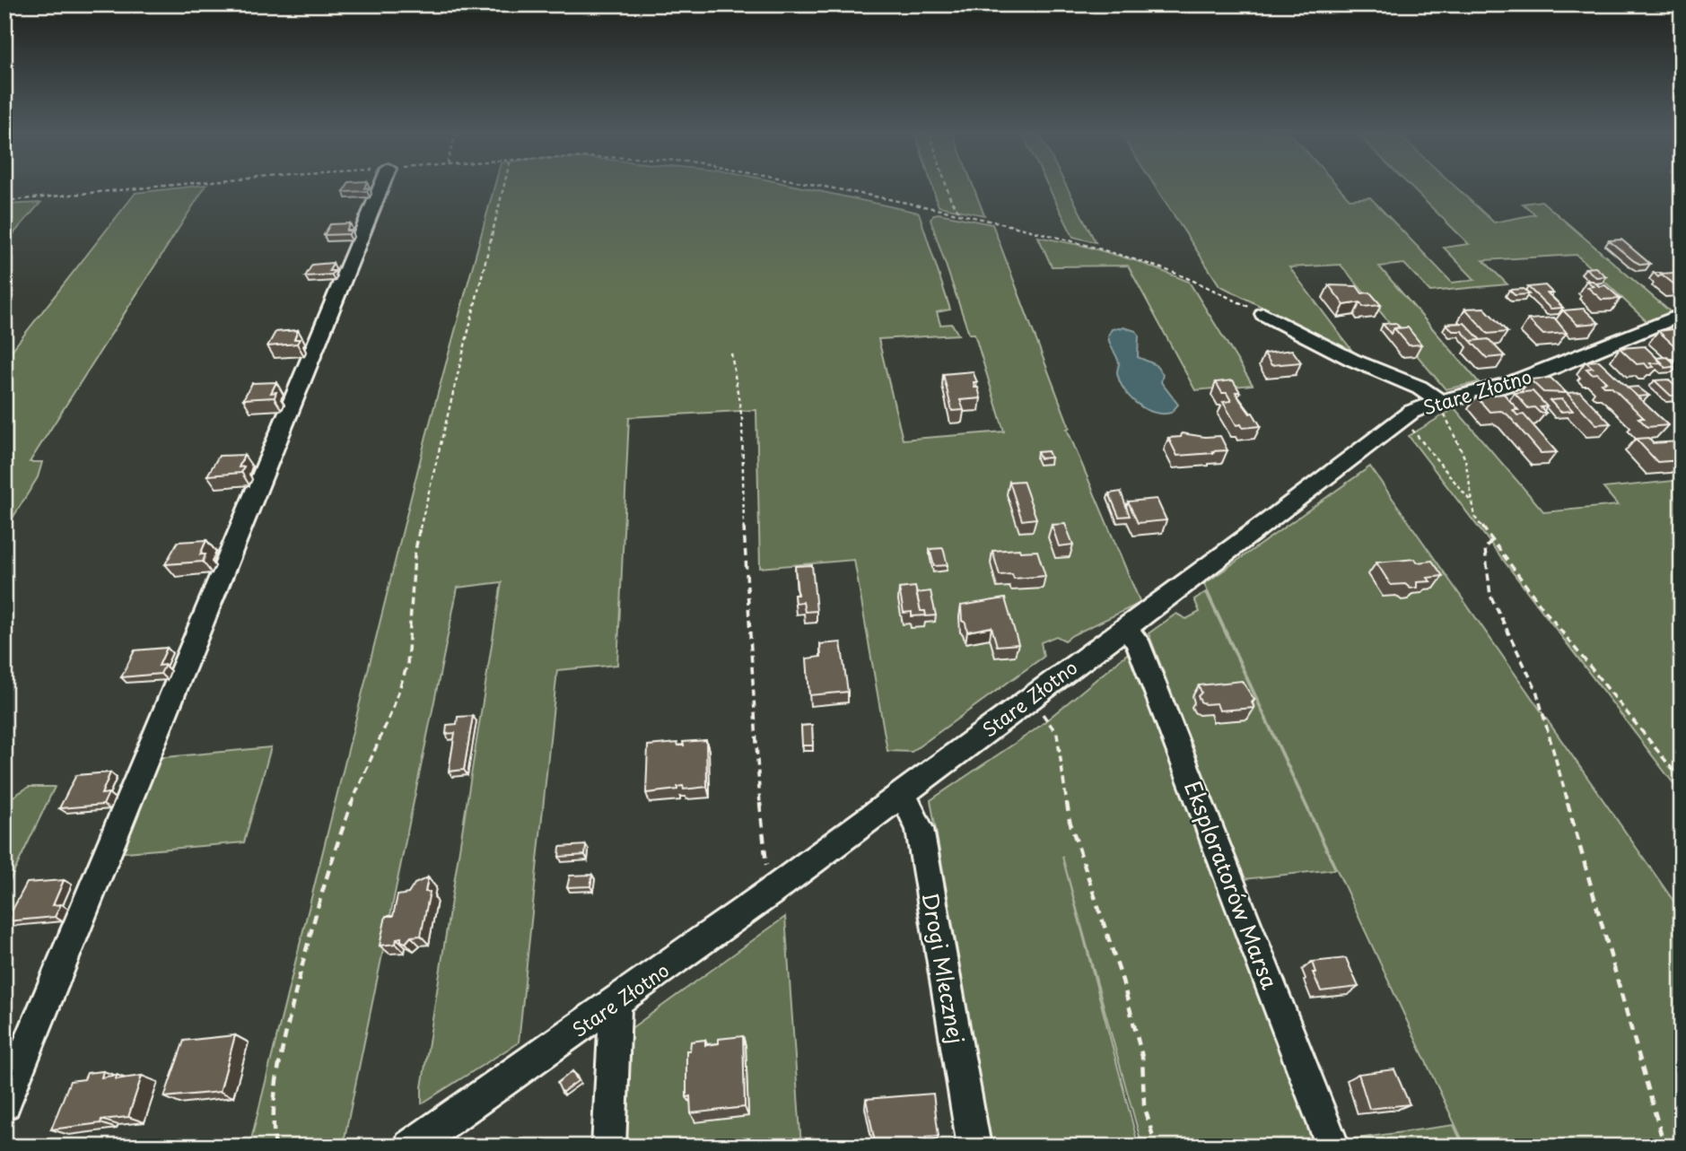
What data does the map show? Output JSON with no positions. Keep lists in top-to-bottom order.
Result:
{
  "streets": {
    "street": ["Stare Złotno", "Eksploratorów Marsa", "Drogi Mlecznej"]
  },
  "crossings": [
    ["Stare Złotno", "Eksploratorów Marsa"],
    ["Stare Złotno", "Drogi Mlecznej"]
  ]
}
